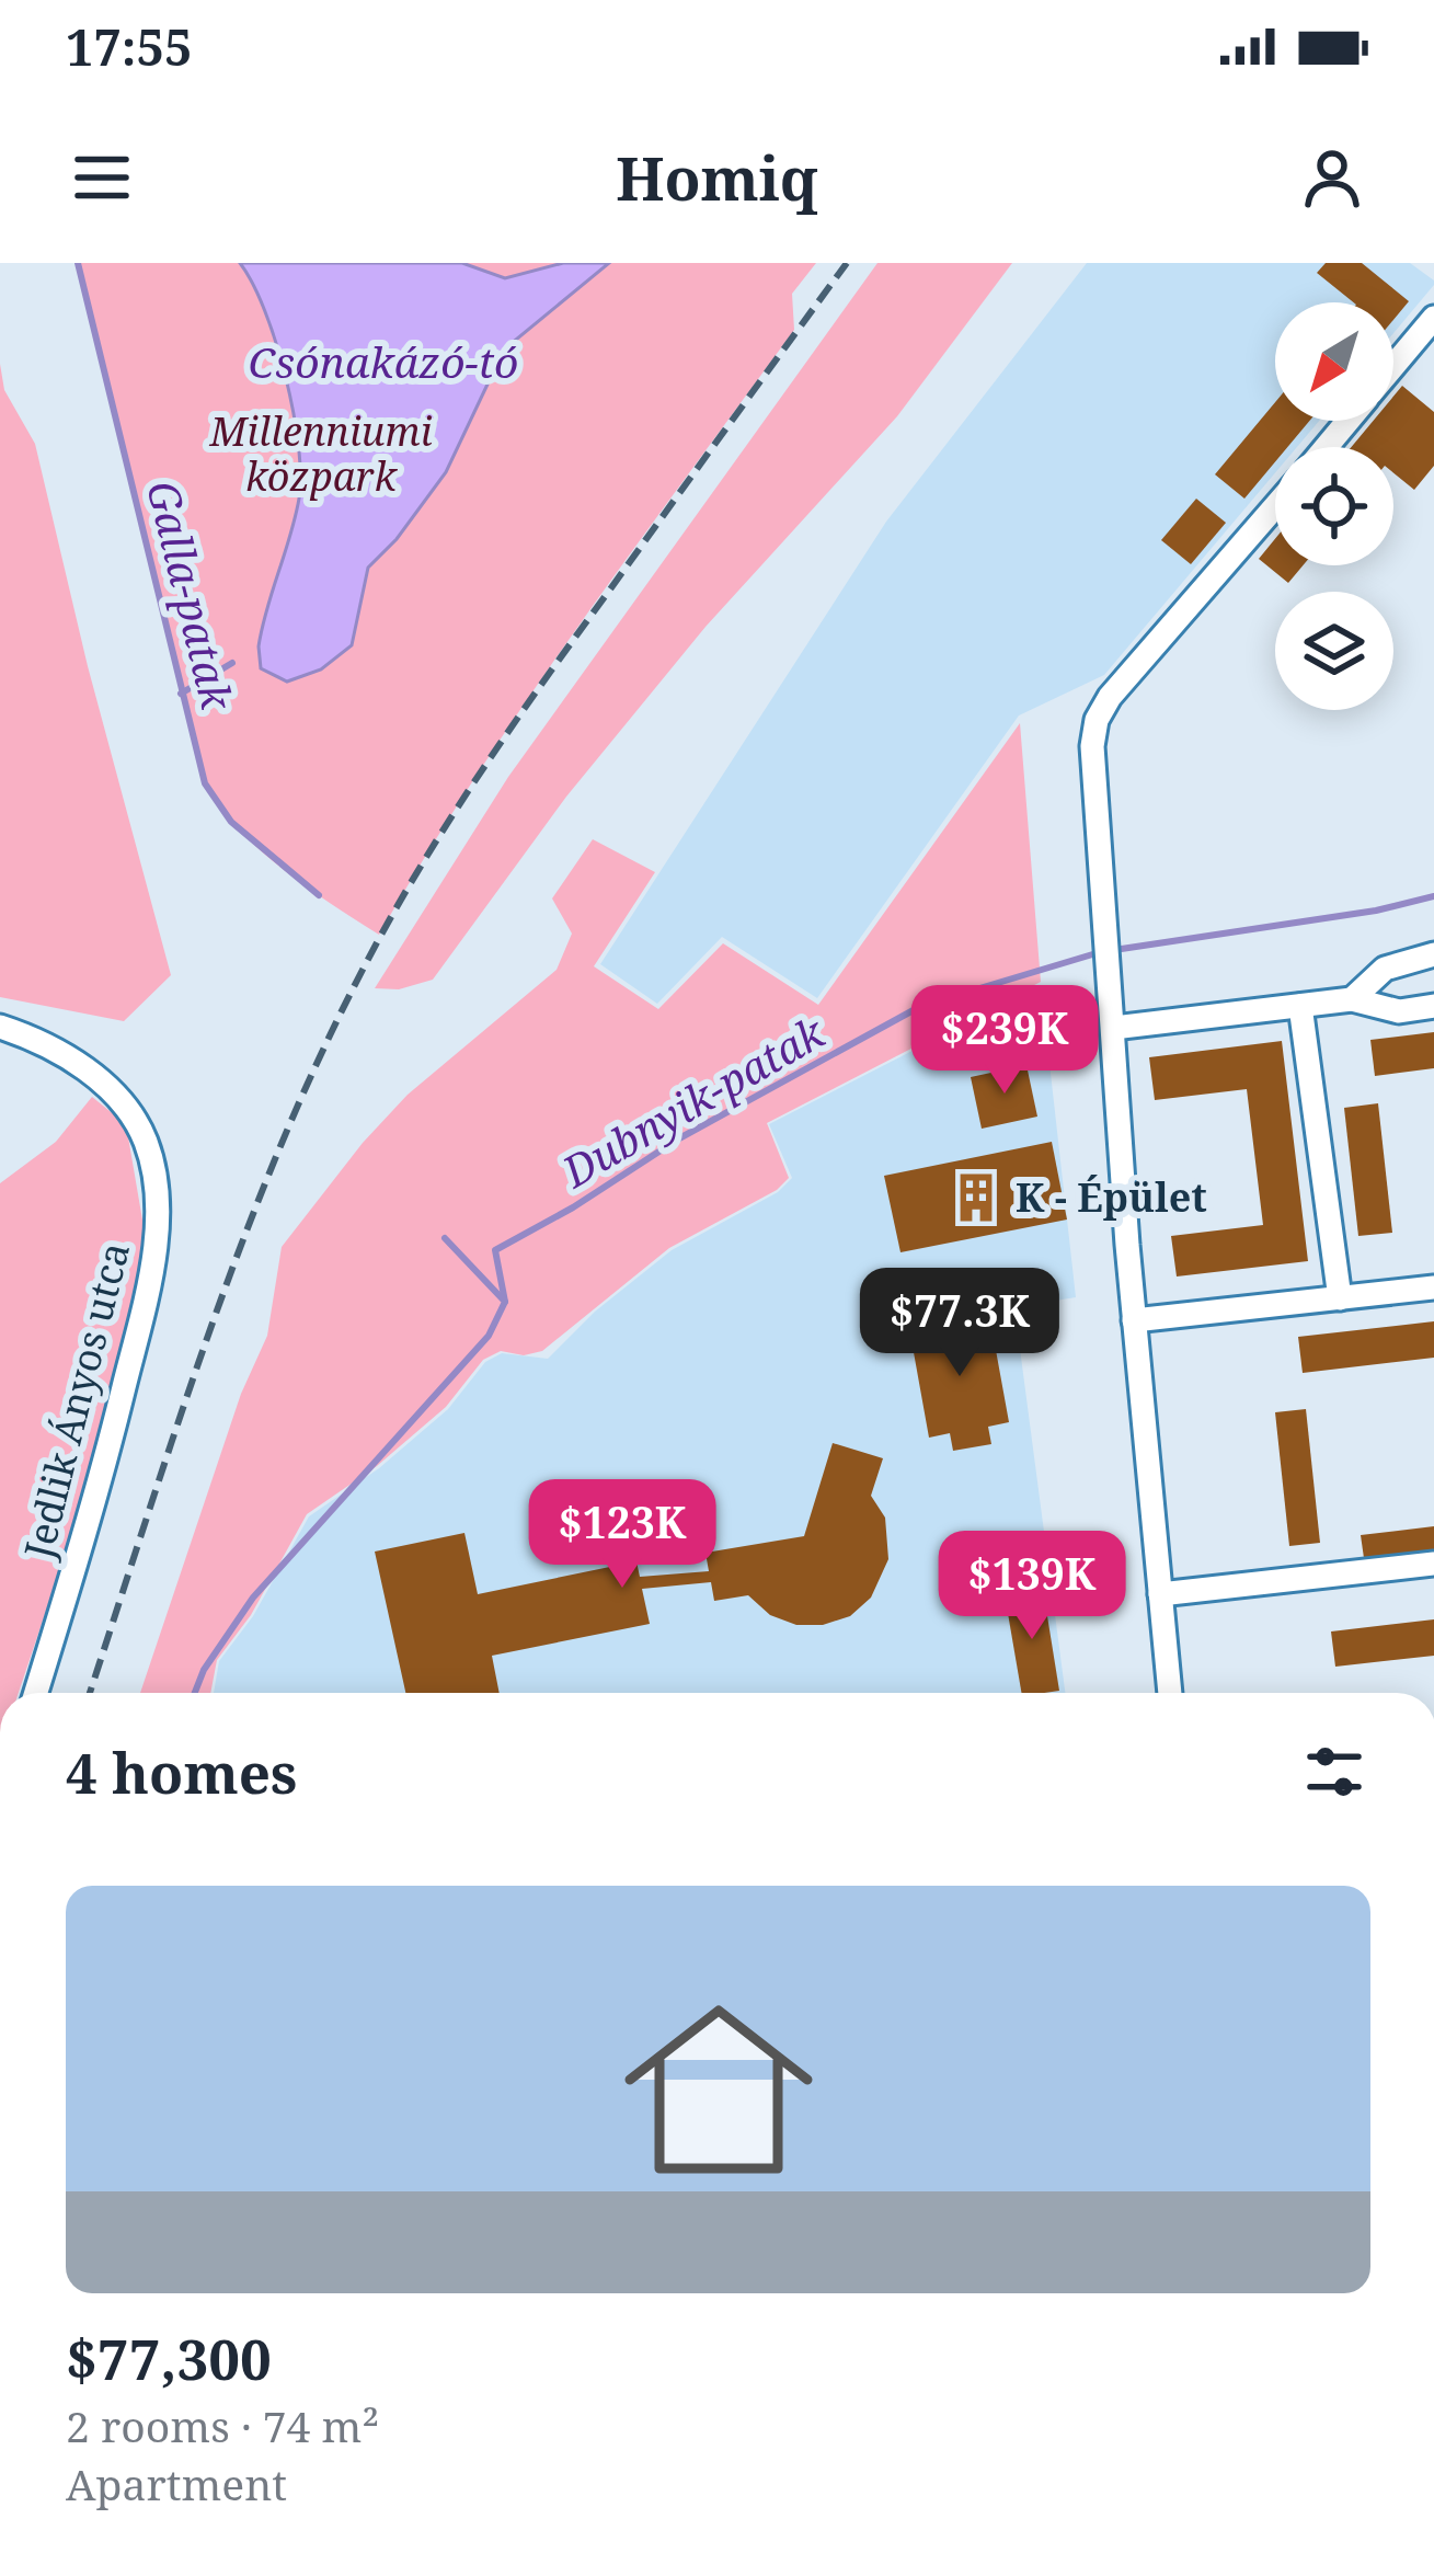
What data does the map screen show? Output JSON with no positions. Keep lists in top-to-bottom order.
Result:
{
  "streets": {
    "street": ["Jedlik Ányos utca"]
  },
  "water": ["Csónakázó-tó", "Galla-patak", "Dubnyik-patak"],
  "parks": ["Millenniumi közpark"],
  "places": {
    "building": ["K - Épület"]
  },
  "north": "bottom left",
  "page": {
    "status": "17:55",
    "header": "Homiq",
    "price": [
      "$239K",
      "$77.3K",
      "$123K",
      "$139K"
    ],
    "heading": "4 homes",
    "list": [
      {
        "name": "$77,300",
        "note": "2 rooms · 74 m² · Apartment"
      }
    ]
  }
}
